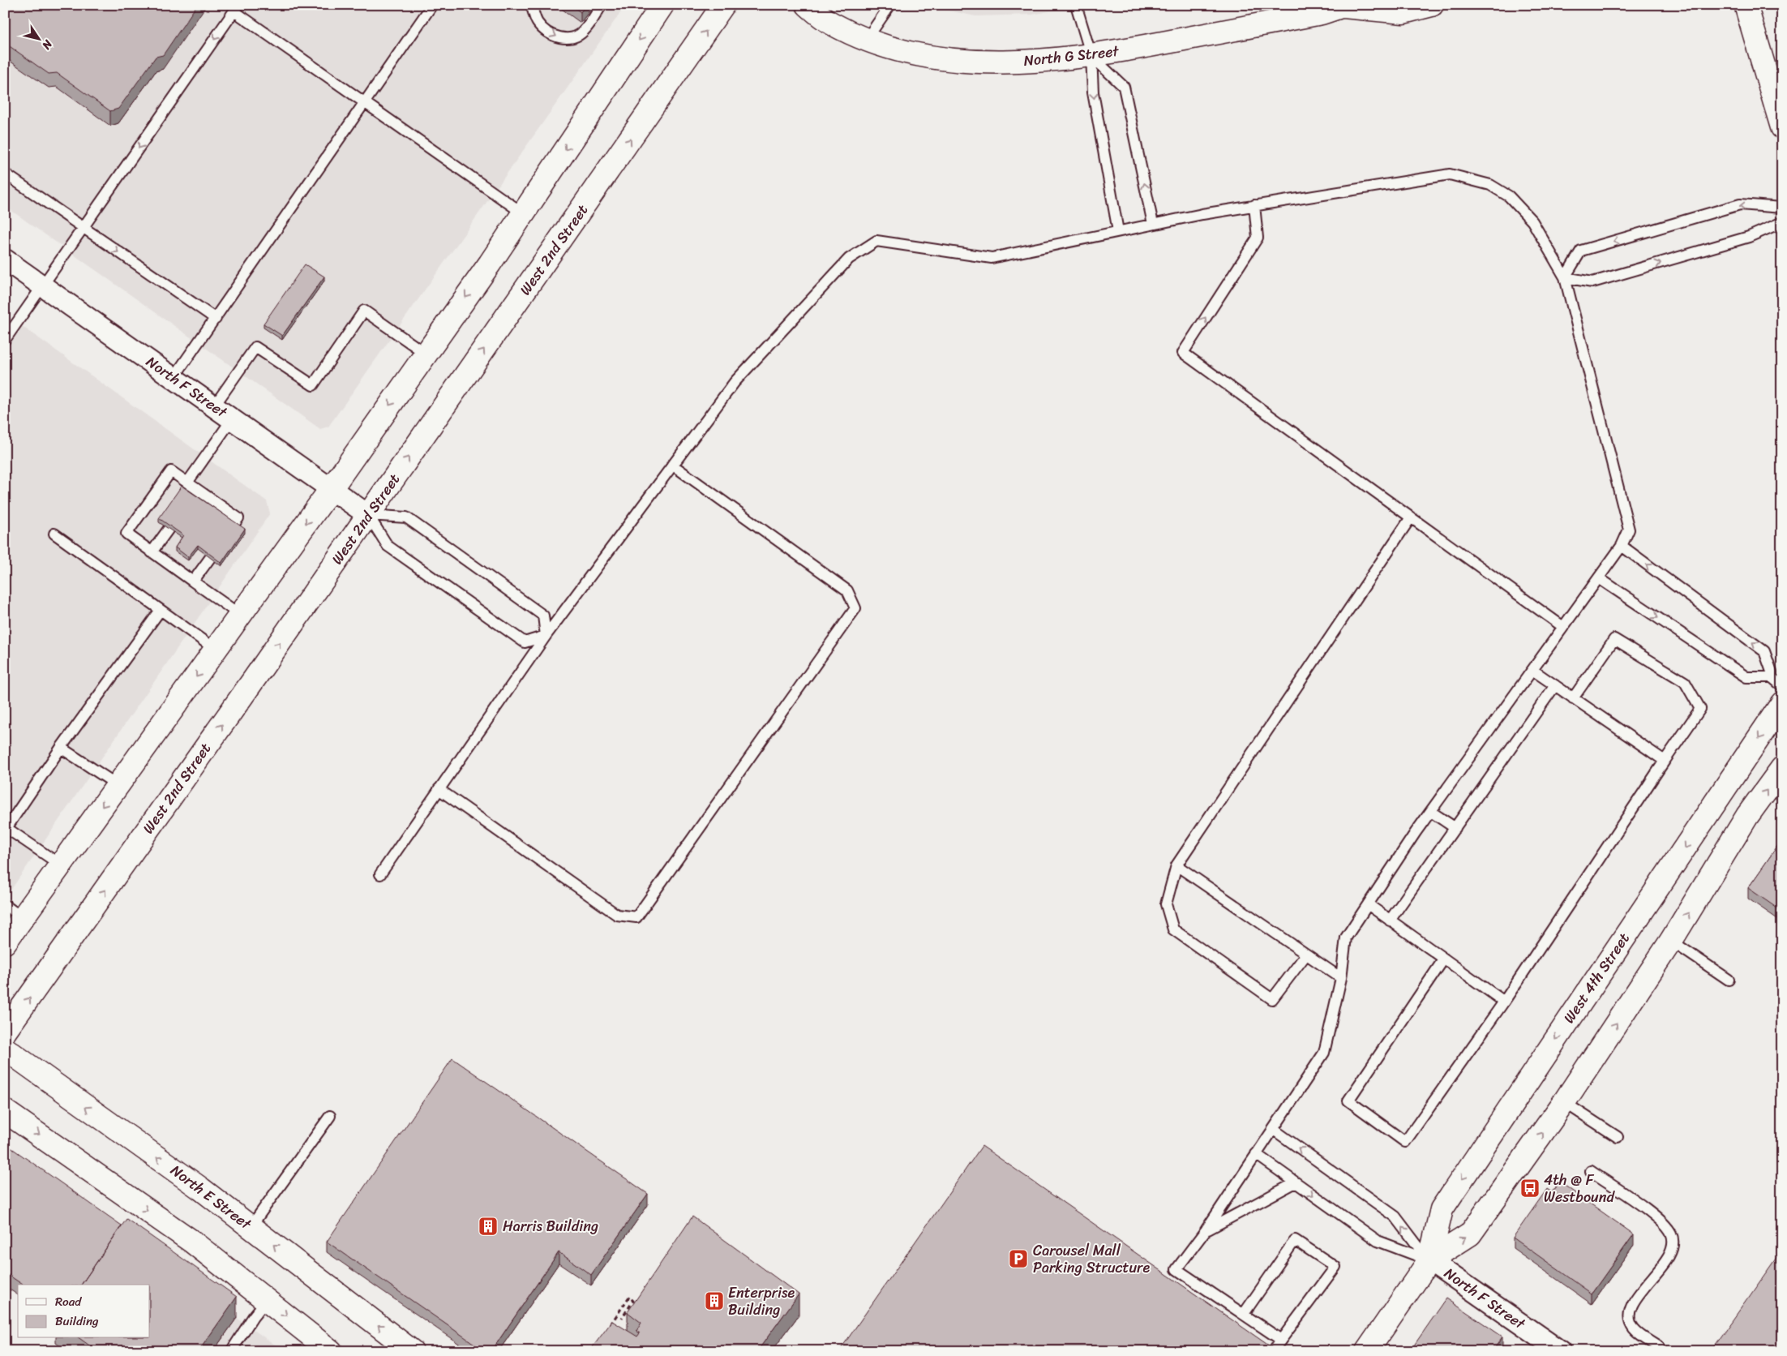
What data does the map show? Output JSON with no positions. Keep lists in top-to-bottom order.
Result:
{
  "streets": {
    "main road": [
      "North G Street",
      "West 2nd Street",
      "West 4th Street",
      "North E Street"
    ],
    "street": ["North F Street"]
  },
  "crossings": [
    ["West 2nd Street", "North F Street"],
    ["North F Street", "West 4th Street"]
  ],
  "places": {
    "bus stop": ["4th @ F Westbound"],
    "building": ["Harris Building", "Enterprise Building"],
    "parking": ["Carousel Mall Parking Structure"]
  },
  "legend": ["Road", "Building"],
  "north": "bottom right"
}
